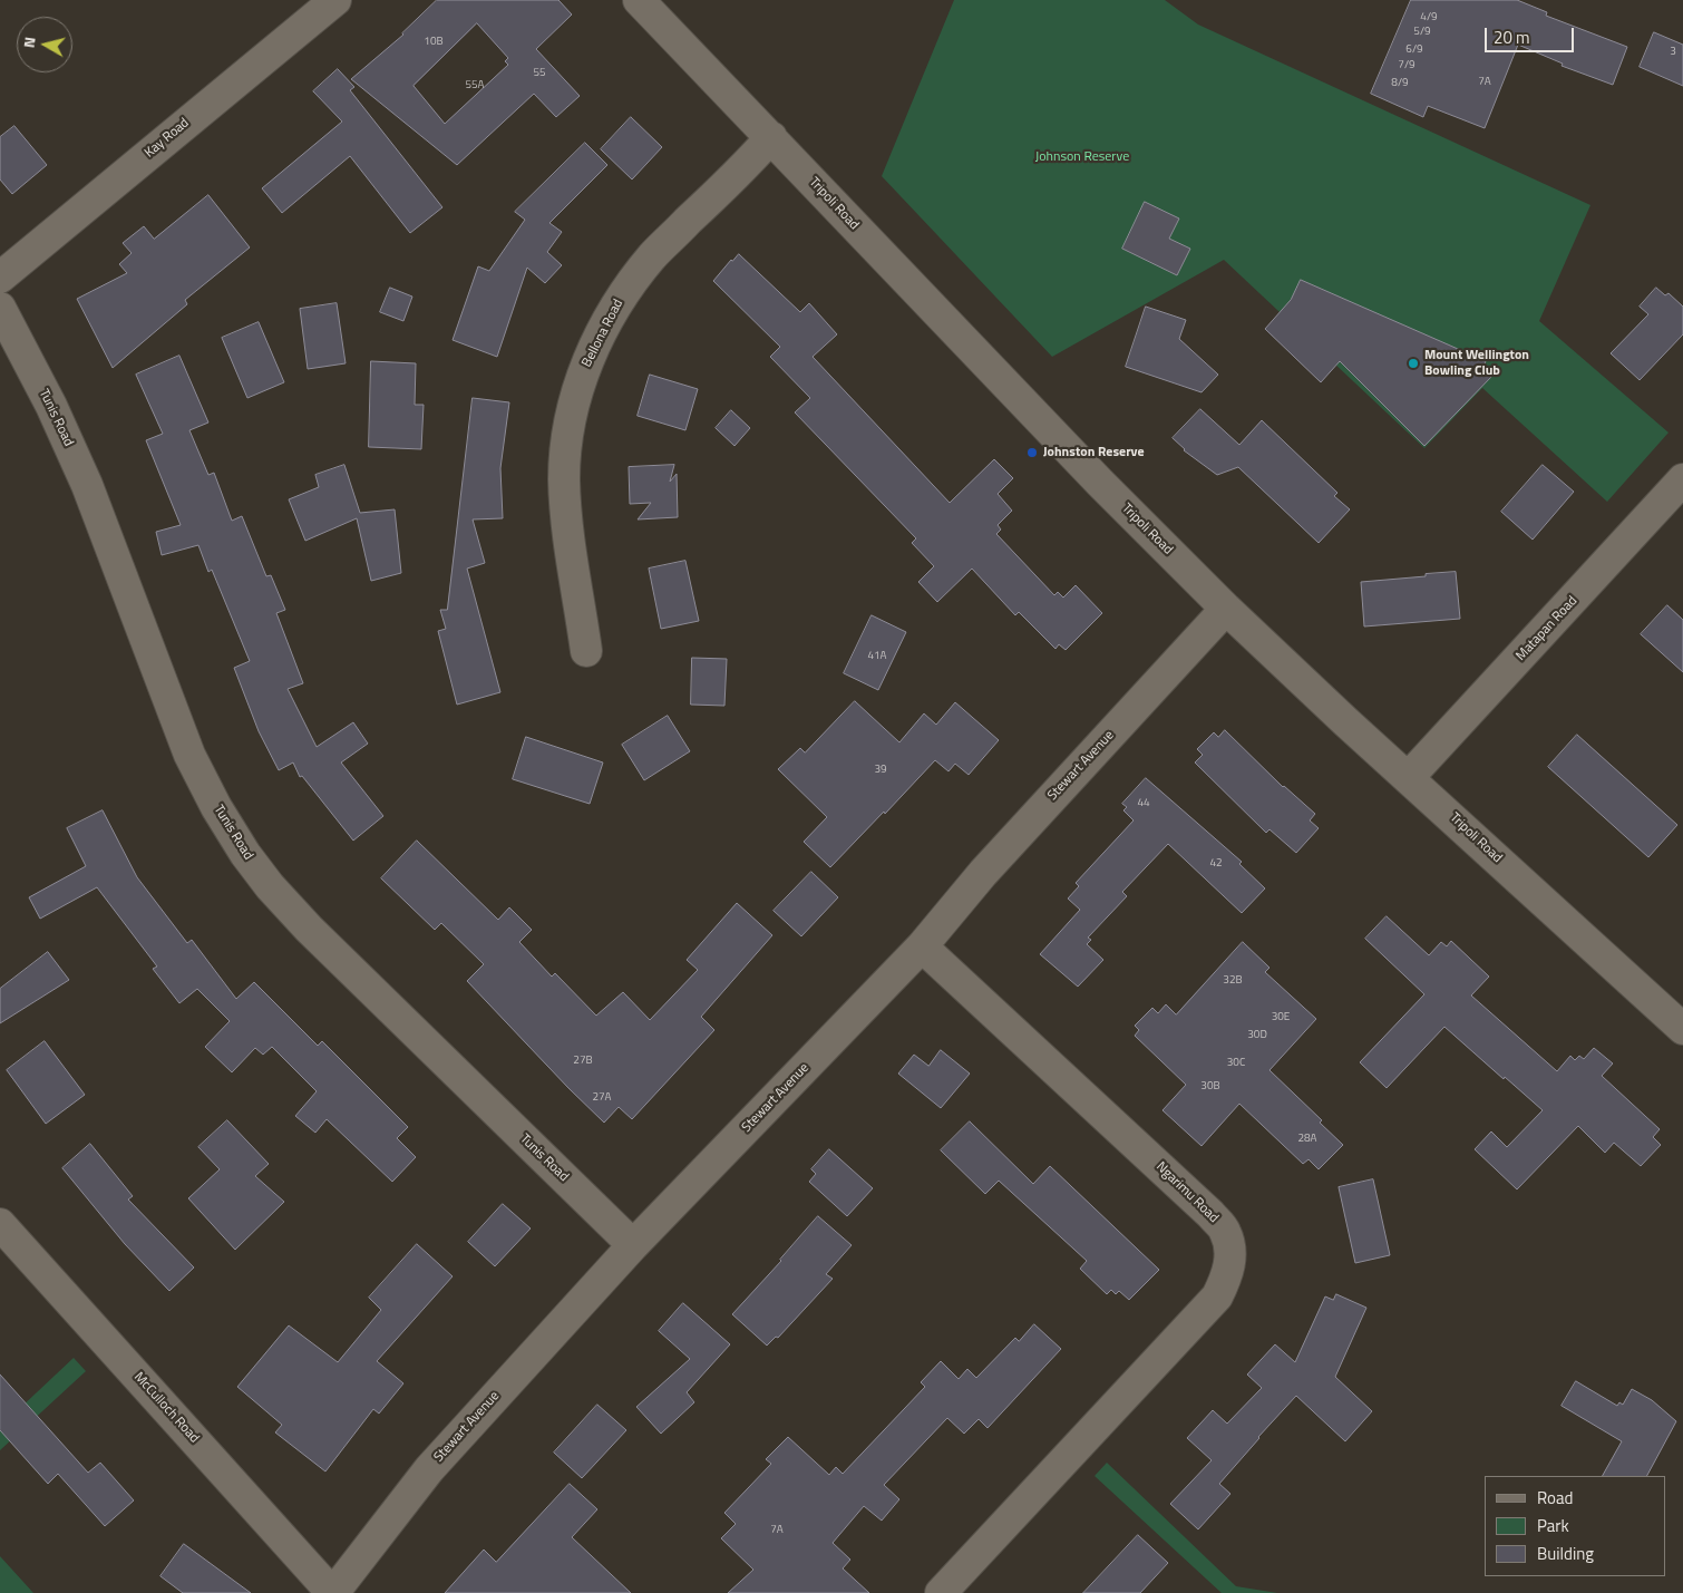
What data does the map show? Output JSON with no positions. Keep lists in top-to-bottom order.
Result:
{
  "streets": {
    "street": [
      "Kay Road",
      "Tripoli Road",
      "Bellona Road",
      "Tunis Road",
      "Matapan Road",
      "Stewart Avenue",
      "Ngarimu Road",
      "McCulloch Road"
    ]
  },
  "crossings": [
    ["Tripoli Road", "Bellona Road"],
    ["Tripoli Road", "Matapan Road"],
    ["Tripoli Road", "Stewart Avenue"],
    ["Tunis Road", "Stewart Avenue"],
    ["Stewart Avenue", "Ngarimu Road"],
    ["Stewart Avenue", "McCulloch Road"]
  ],
  "parks": ["Johnson Reserve"],
  "places": ["Mount Wellington Bowling Club", "Johnston Reserve"],
  "house_numbers": [
    "4/9",
    "5/9",
    "10B",
    "6/9",
    "3",
    "7/9",
    "55",
    "7A",
    "8/9",
    "55A",
    "41A",
    "39",
    "44",
    "42",
    "32B",
    "30E",
    "30D",
    "27B",
    "30C",
    "30B",
    "27A",
    "28A",
    "7A"
  ],
  "legend": ["Road", "Park", "Building"],
  "scale_bar": "20 m",
  "north": "left"
}
